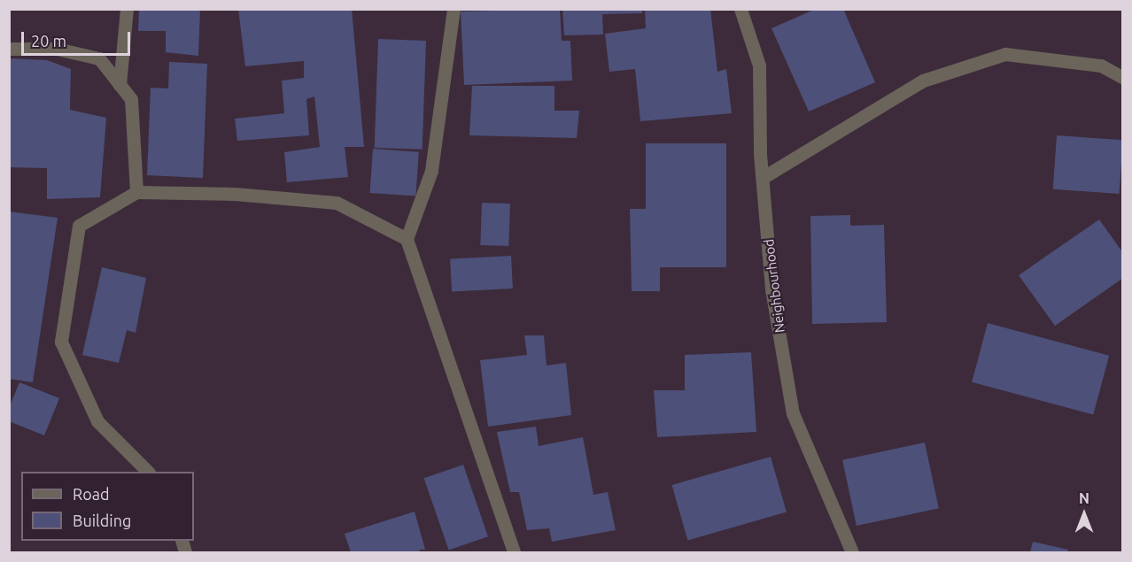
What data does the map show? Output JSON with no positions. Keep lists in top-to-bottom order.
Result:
{
  "streets": {
    "street": ["Neighbourhood"]
  },
  "legend": ["Road", "Building"],
  "scale_bar": "20 m",
  "north": "top"
}
